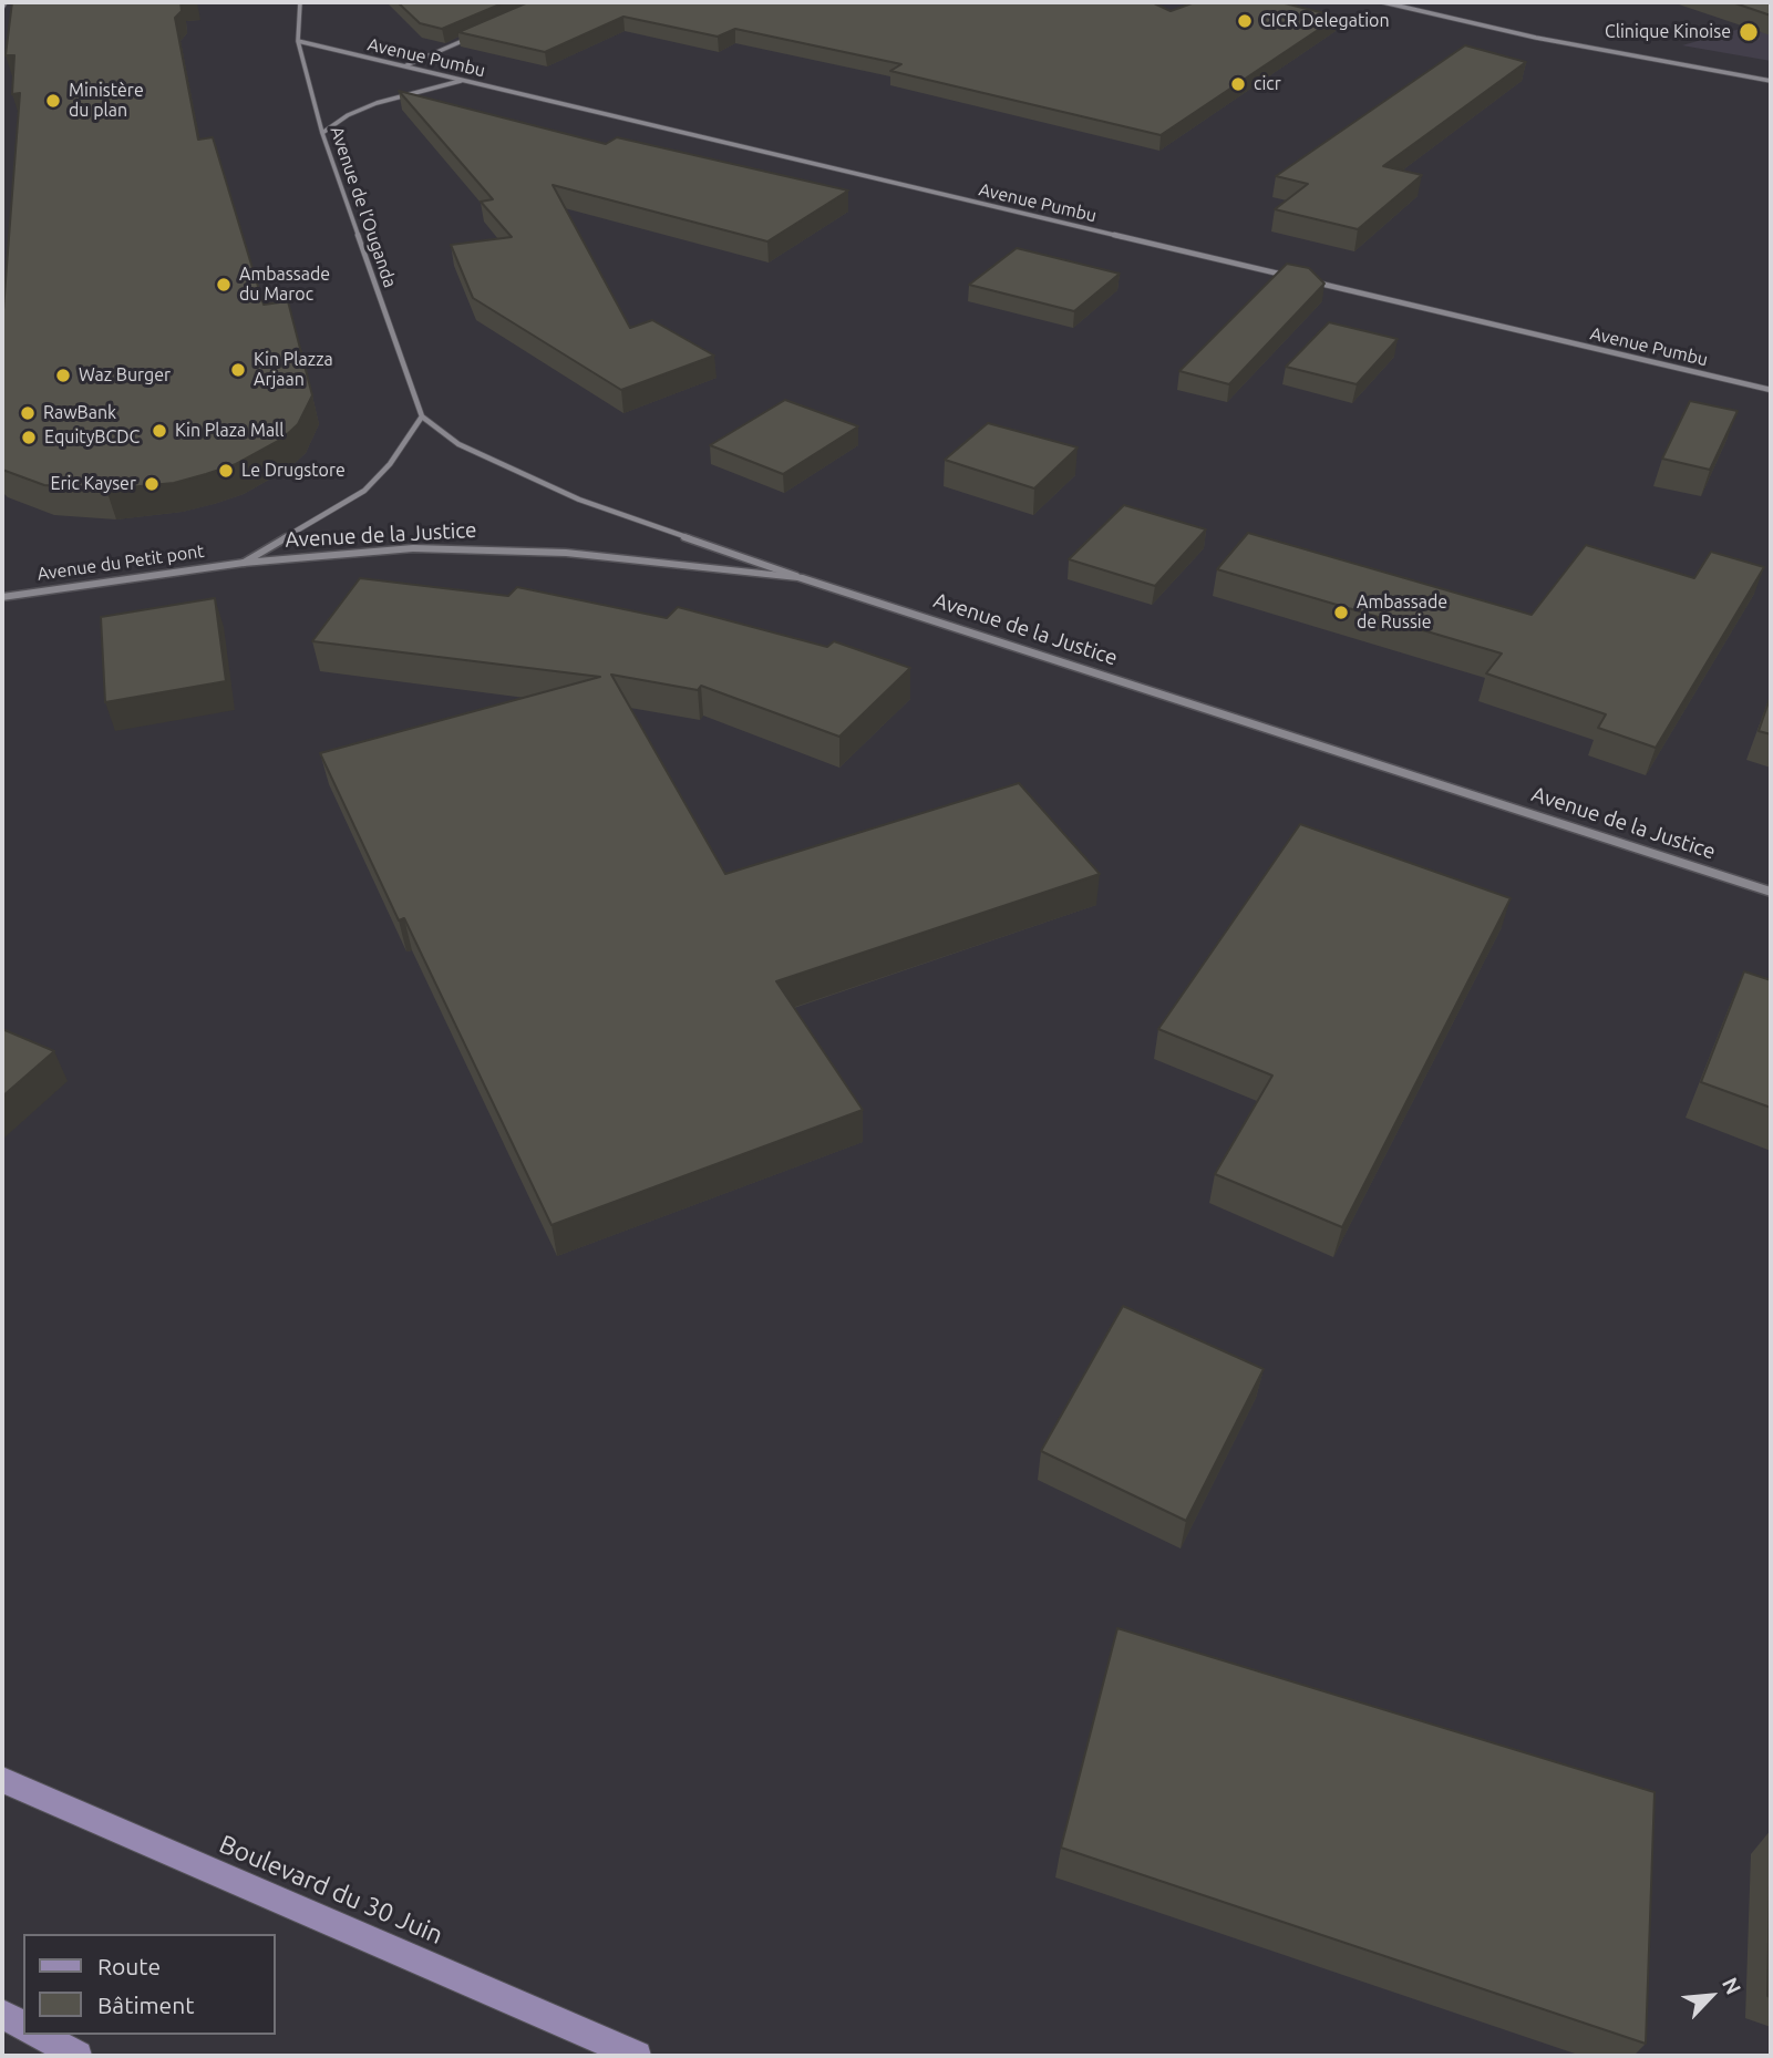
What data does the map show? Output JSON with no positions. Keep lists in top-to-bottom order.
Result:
{
  "streets": {
    "main road": ["Avenue de la Justice", "Avenue du Petit pont", "Boulevard du 30 Juin"],
    "street": ["Avenue Pumbu", "Avenue de l’Ouganda"]
  },
  "crossings": [
    ["Avenue Pumbu", "Avenue de l’Ouganda"],
    ["Avenue de la Justice", "Avenue du Petit pont"]
  ],
  "places": [
    "CICR Delegation",
    "Clinique Kinoise",
    "cicr",
    "Ministère du plan",
    "Ambassade du Maroc",
    "Kin Plazza Arjaan",
    "Waz Burger",
    "RawBank",
    "Kin Plaza Mall",
    "EquityBCDC",
    "Le Drugstore",
    "Eric Kayser",
    "Ambassade de Russie"
  ],
  "legend": ["Route", "Bâtiment"],
  "north": "top right"
}
